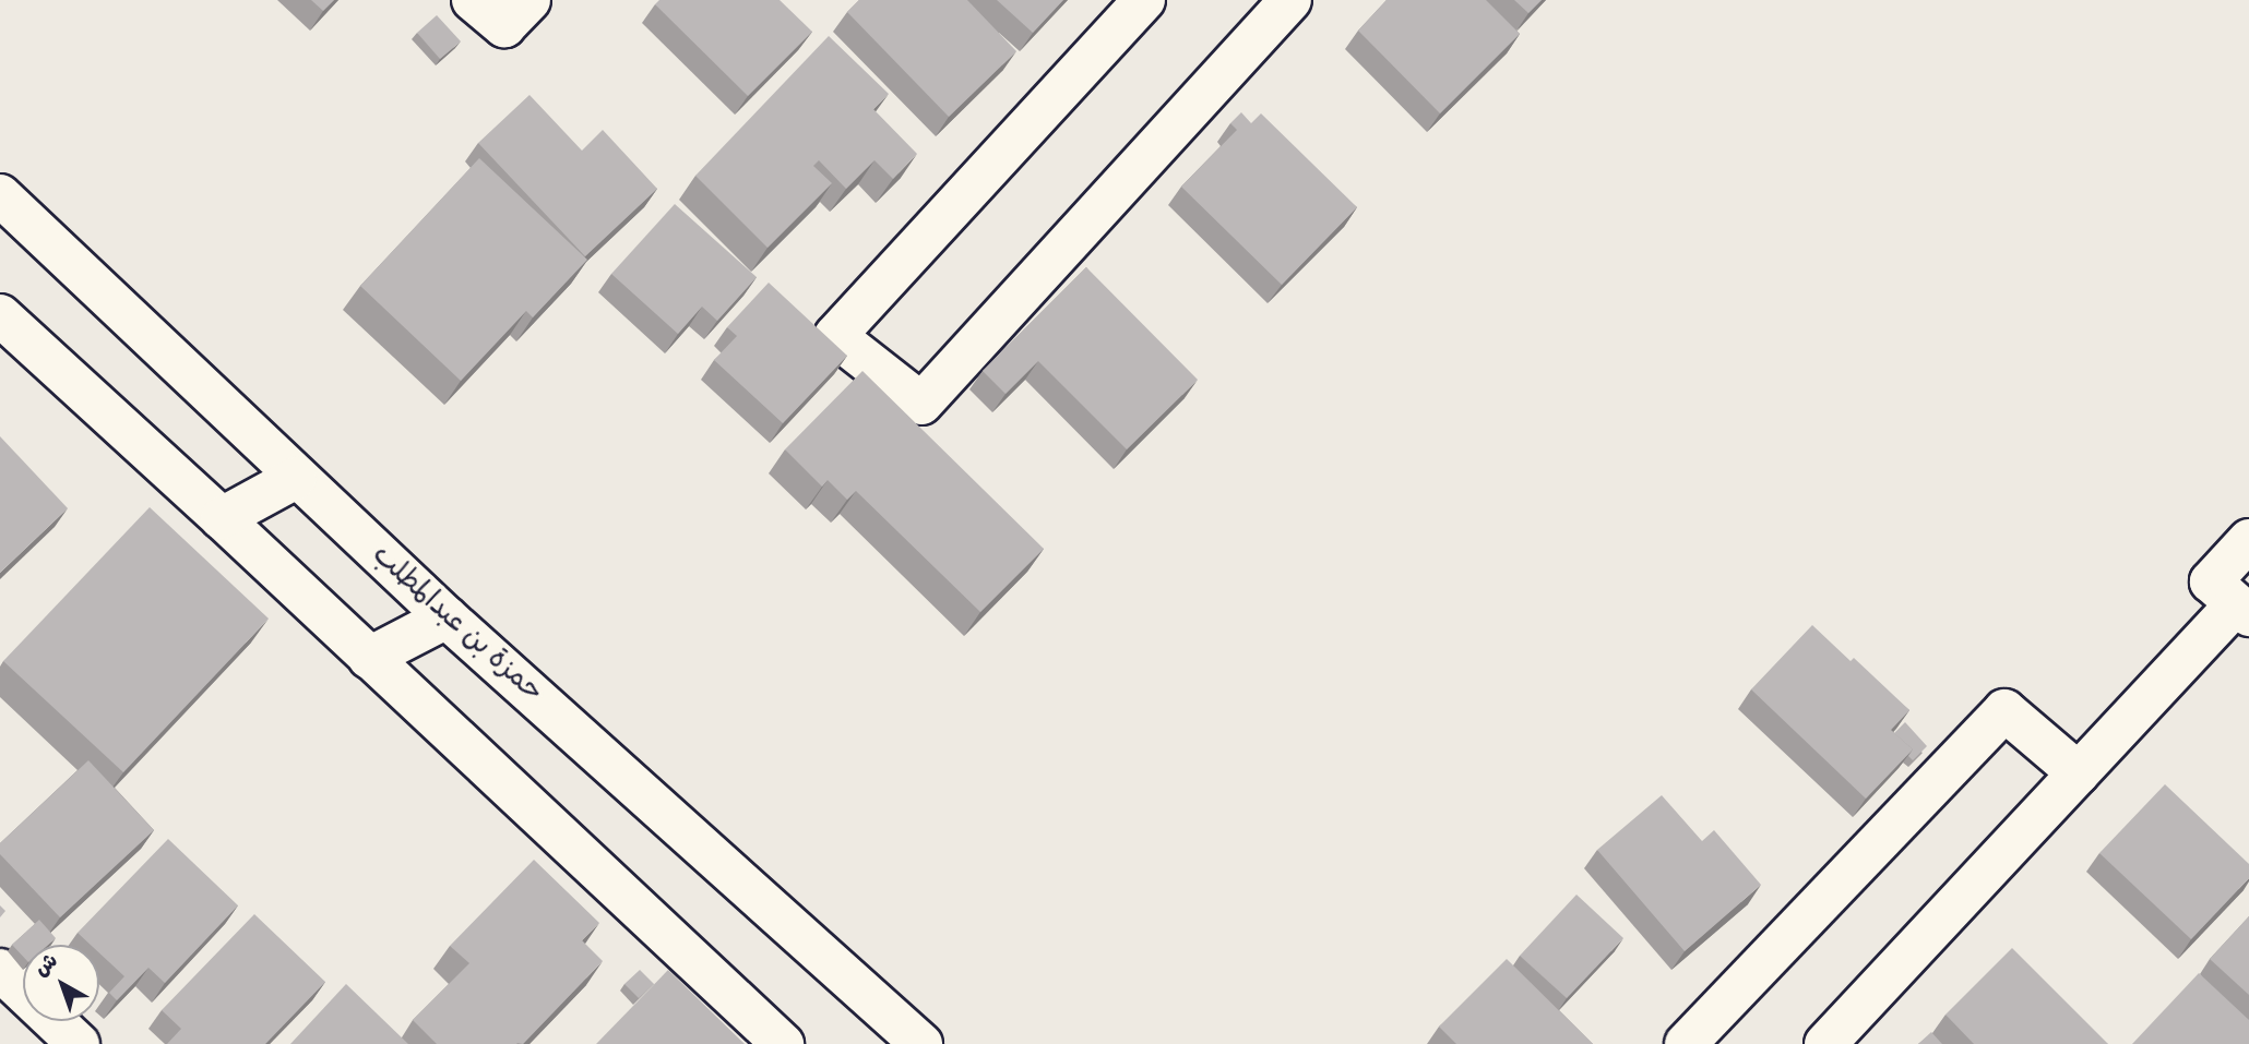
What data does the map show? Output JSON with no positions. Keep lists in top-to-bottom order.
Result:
{
  "streets": {
    "street": ["حمزة بن عبدالمطلب"]
  },
  "north": "top left"
}
